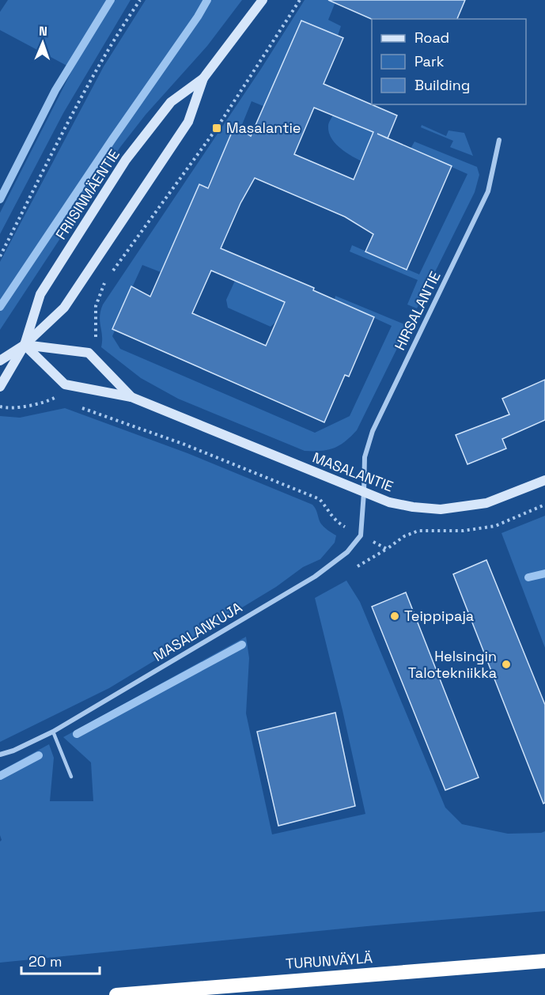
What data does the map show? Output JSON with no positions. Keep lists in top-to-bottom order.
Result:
{
  "streets": {
    "highway": ["TURUNVÄYLÄ"],
    "main road": ["FRIISINMÄENTIE", "MASALANTIE"],
    "street": ["HIRSALANTIE", "MASALANKUJA"]
  },
  "crossings": [
    ["HIRSALANTIE", "MASALANTIE"]
  ],
  "places": {
    "transit": ["Masalantie"],
    "other": ["Teippipaja", "Helsingin Talotekniikka"]
  },
  "legend": ["Road", "Park", "Building"],
  "scale_bar": "20 m",
  "north": "top"
}
